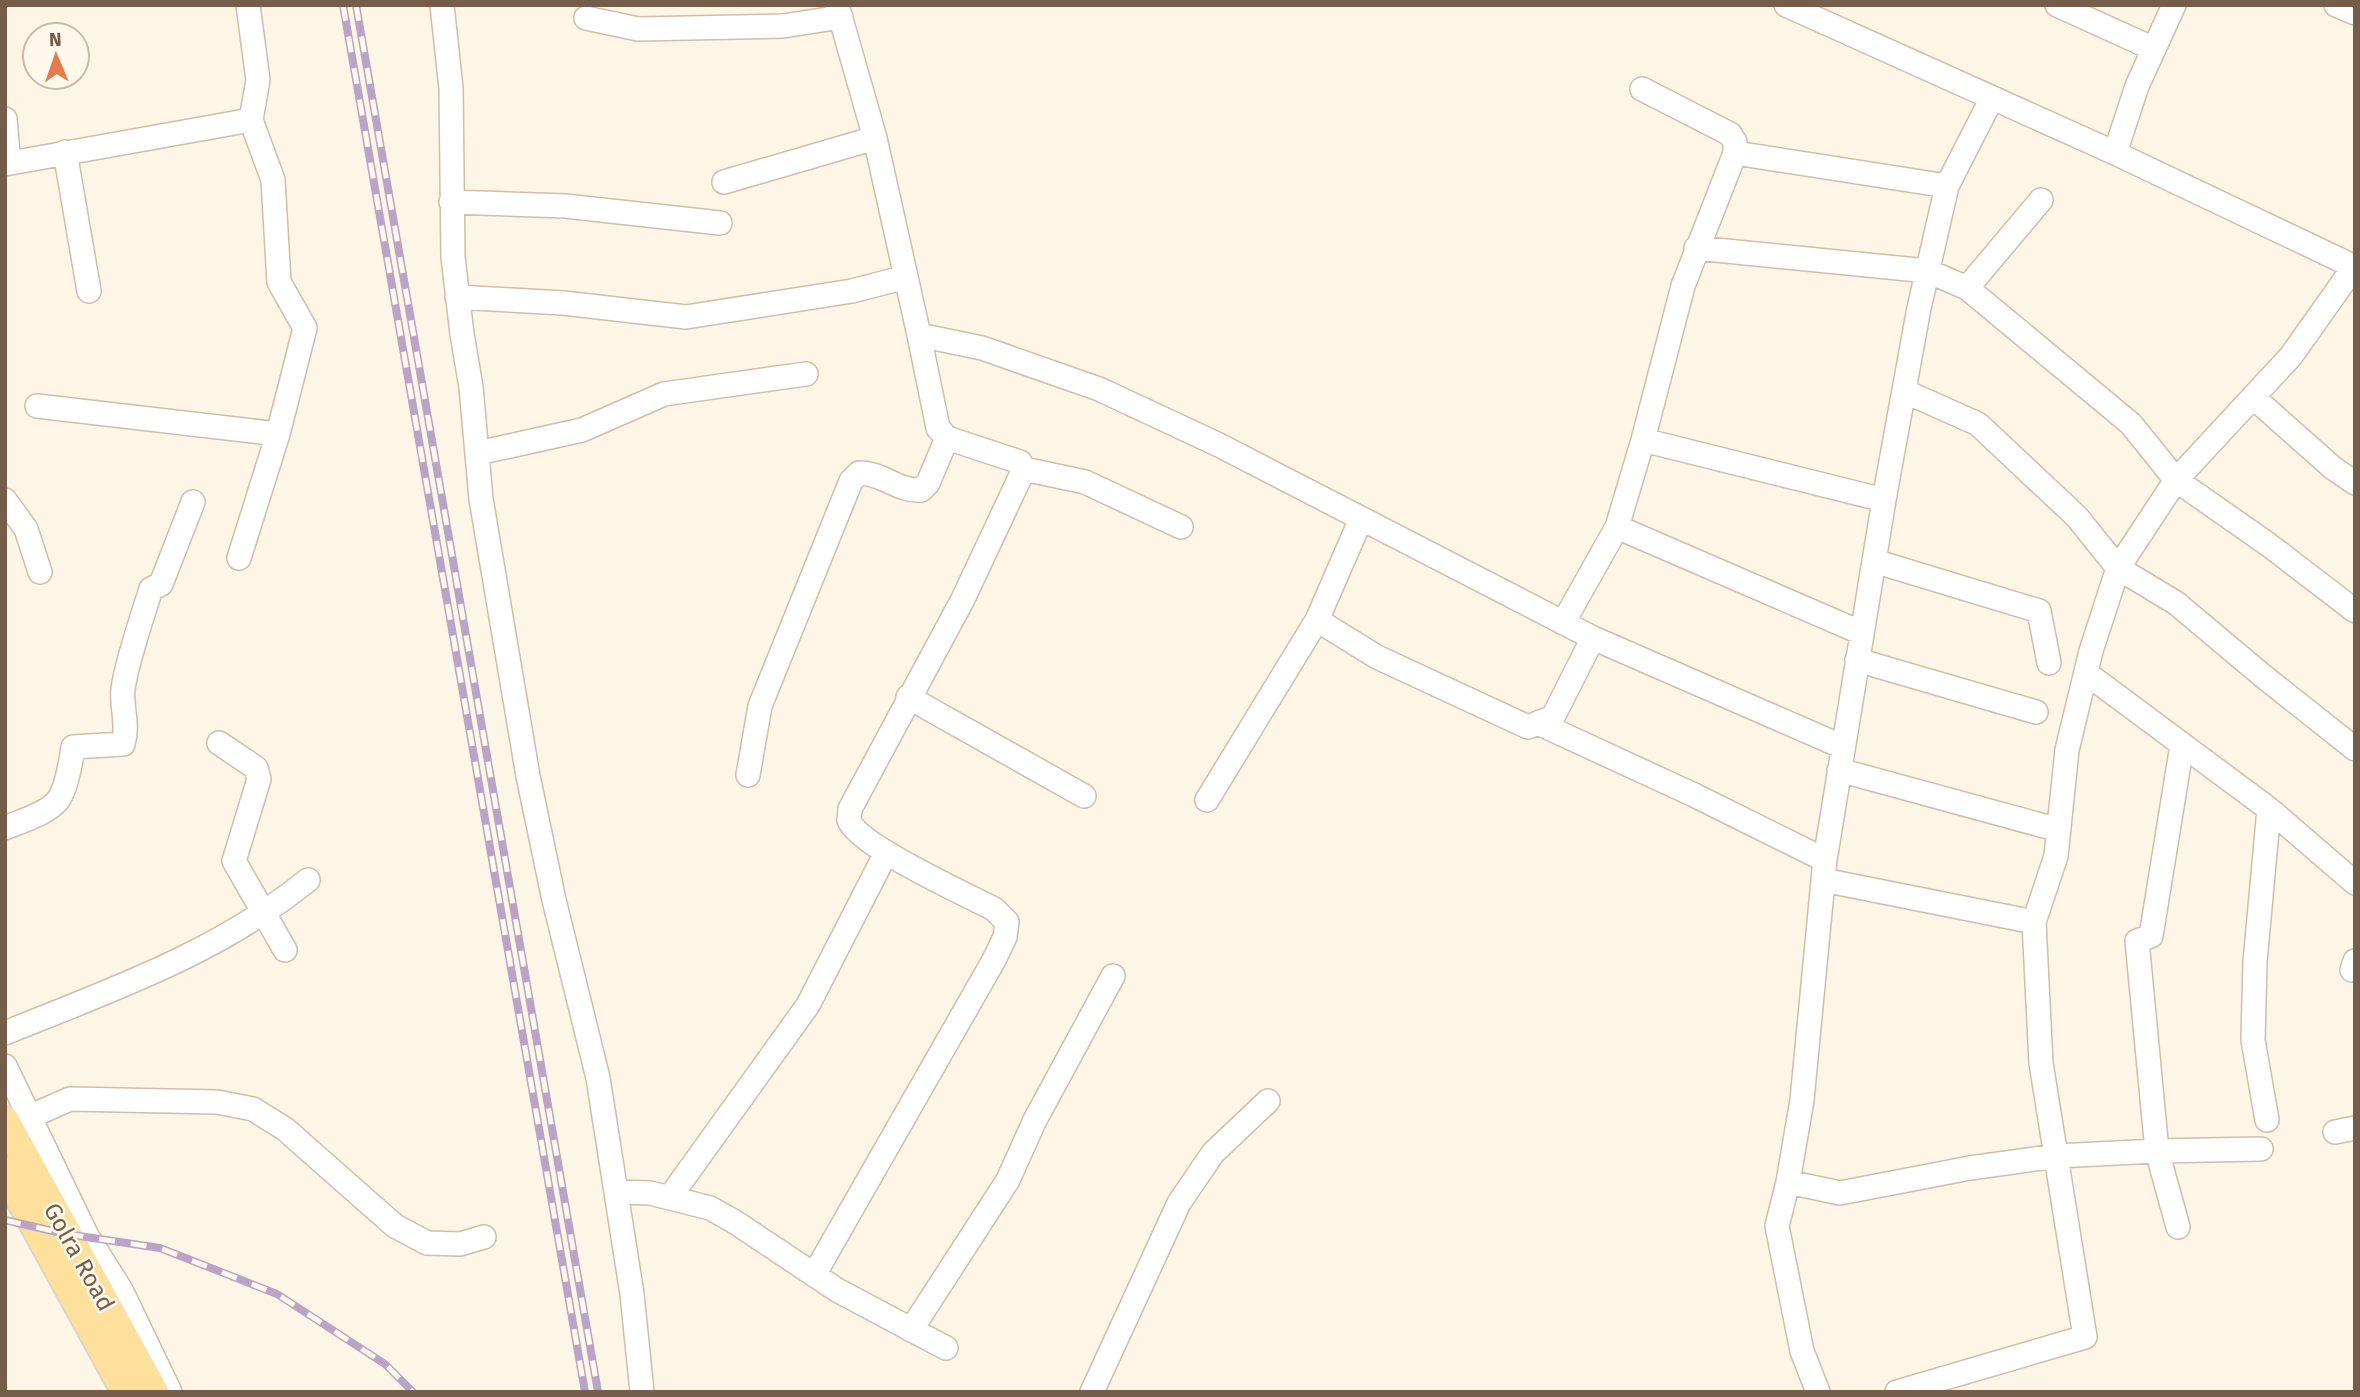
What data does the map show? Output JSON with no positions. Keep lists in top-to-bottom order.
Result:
{
  "streets": {
    "main road": ["Golra Road"]
  },
  "north": "top"
}
